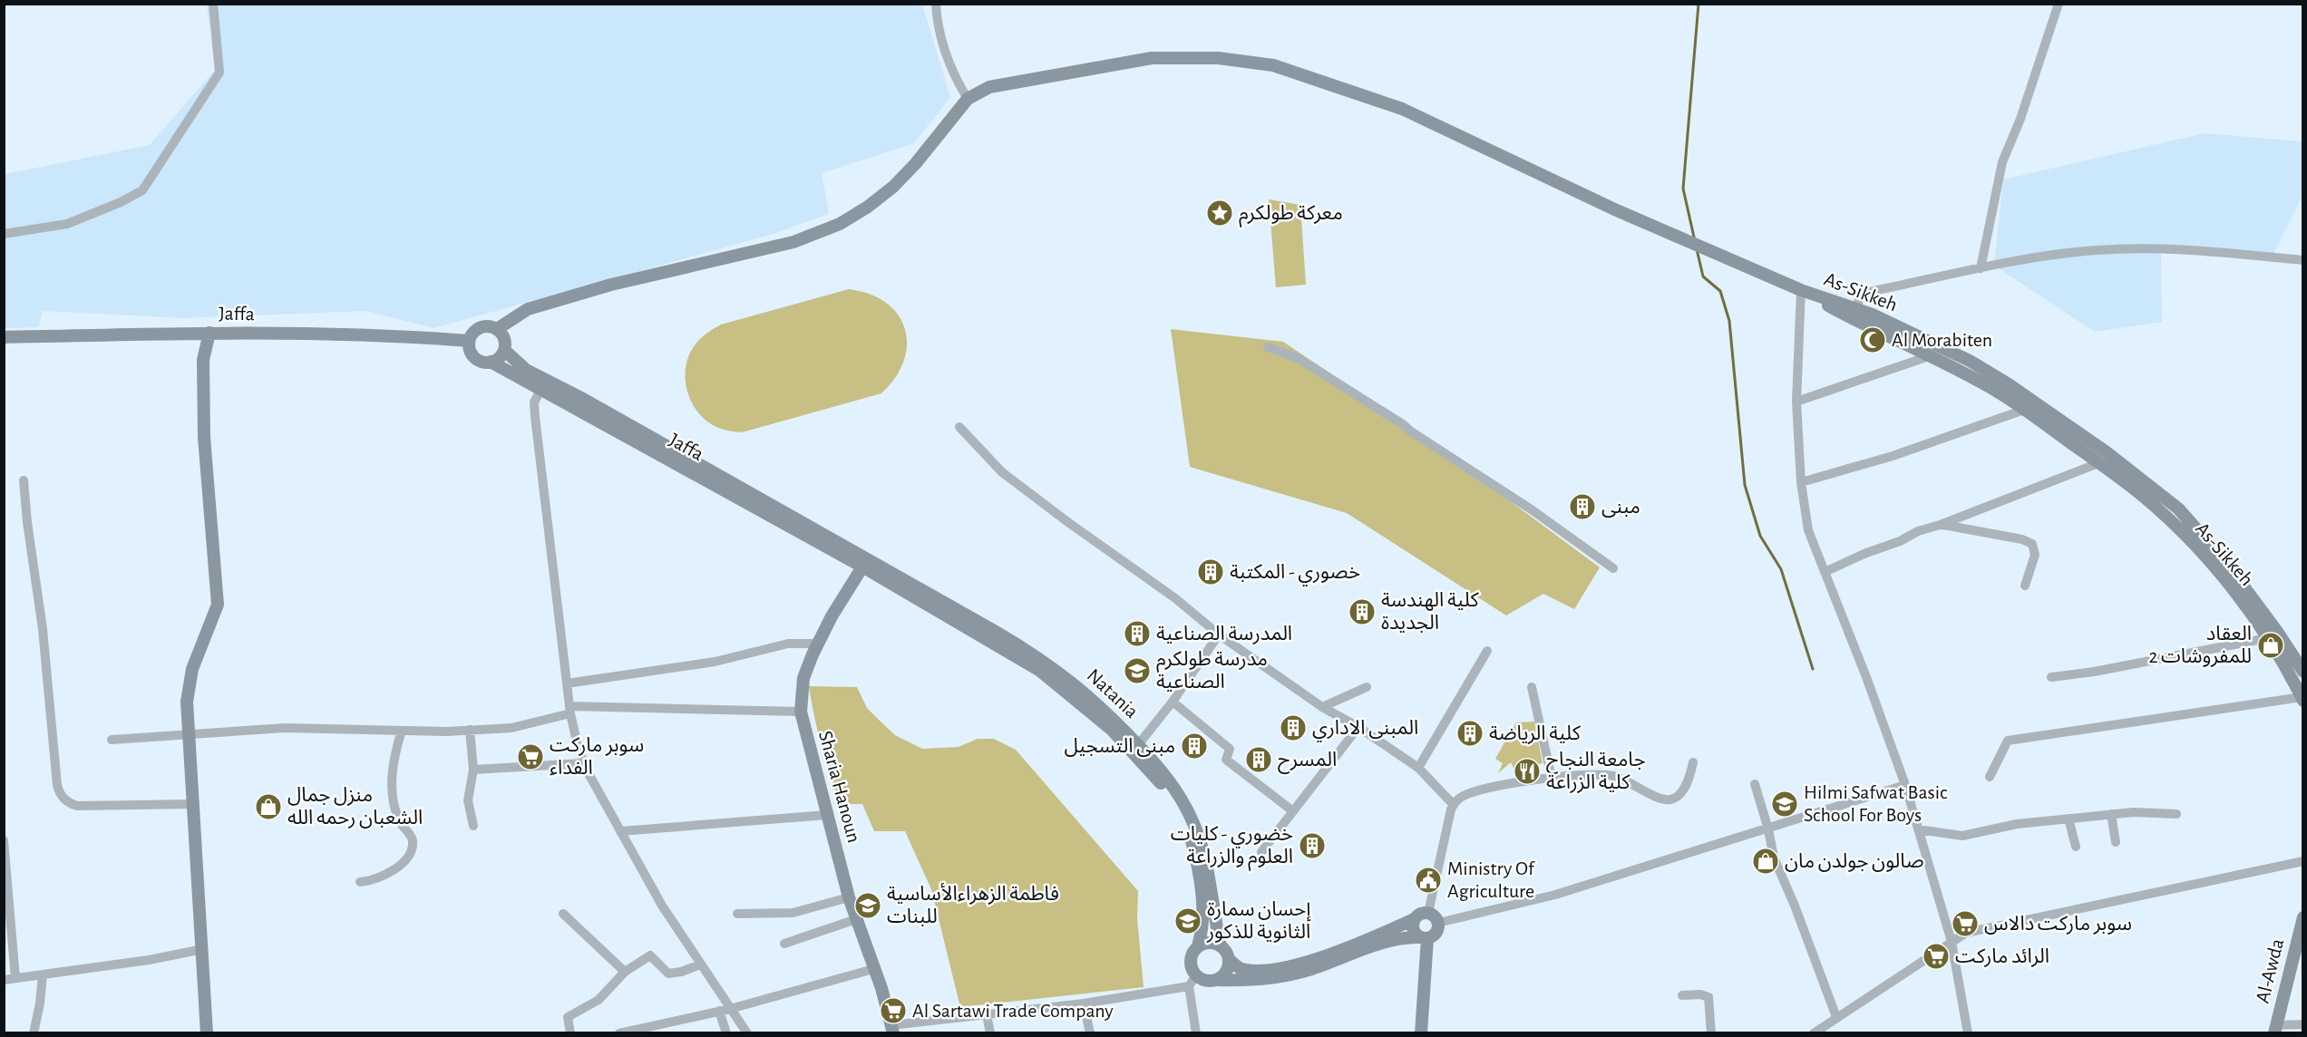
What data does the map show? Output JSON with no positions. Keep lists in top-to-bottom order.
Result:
{
  "streets": {
    "street": [
      "As-Sikkeh",
      "Jaffa",
      "Natania",
      "Sharia Hanoun",
      "Al-Awda"
    ]
  },
  "crossings": [
    ["Jaffa", "Natania"],
    ["Jaffa", "Sharia Hanoun"],
    ["Natania", "Sharia Hanoun"]
  ],
  "places": {
    "place": ["معركة طولكرم"],
    "mosque": ["Al Morabiten"],
    "building": [
      "مبنى",
      "خصوري - المكتبة",
      "كلية الهندسة الجديدة",
      "المدرسة الصناعية",
      "المبنى الاداري",
      "كلية الرياضة",
      "مبنى التسجيل",
      "المسرح",
      "خضوري - كليات العلوم والزراعة"
    ],
    "shop": ["العقاد للمفروشات 2", "منزل جمال الشعبان رحمه الله", "صالون جولدن مان"],
    "school or university": [
      "مدرسة طولكرم الصناعية",
      "Hilmi Safwat Basic School For Boys",
      "فاطمة الزهراءالأساسية للبنات",
      "إحسان سمارة الثانوية للذكور"
    ],
    "supermarket": [
      "سوبر ماركت الفداء",
      "سوبر ماركت دالاس",
      "الرائد ماركت",
      "Al Sartawi Trade Company"
    ],
    "restaurant": ["جامعة النجاح كلية الزراعة"],
    "public building": ["Ministry Of Agriculture"]
  }
}
